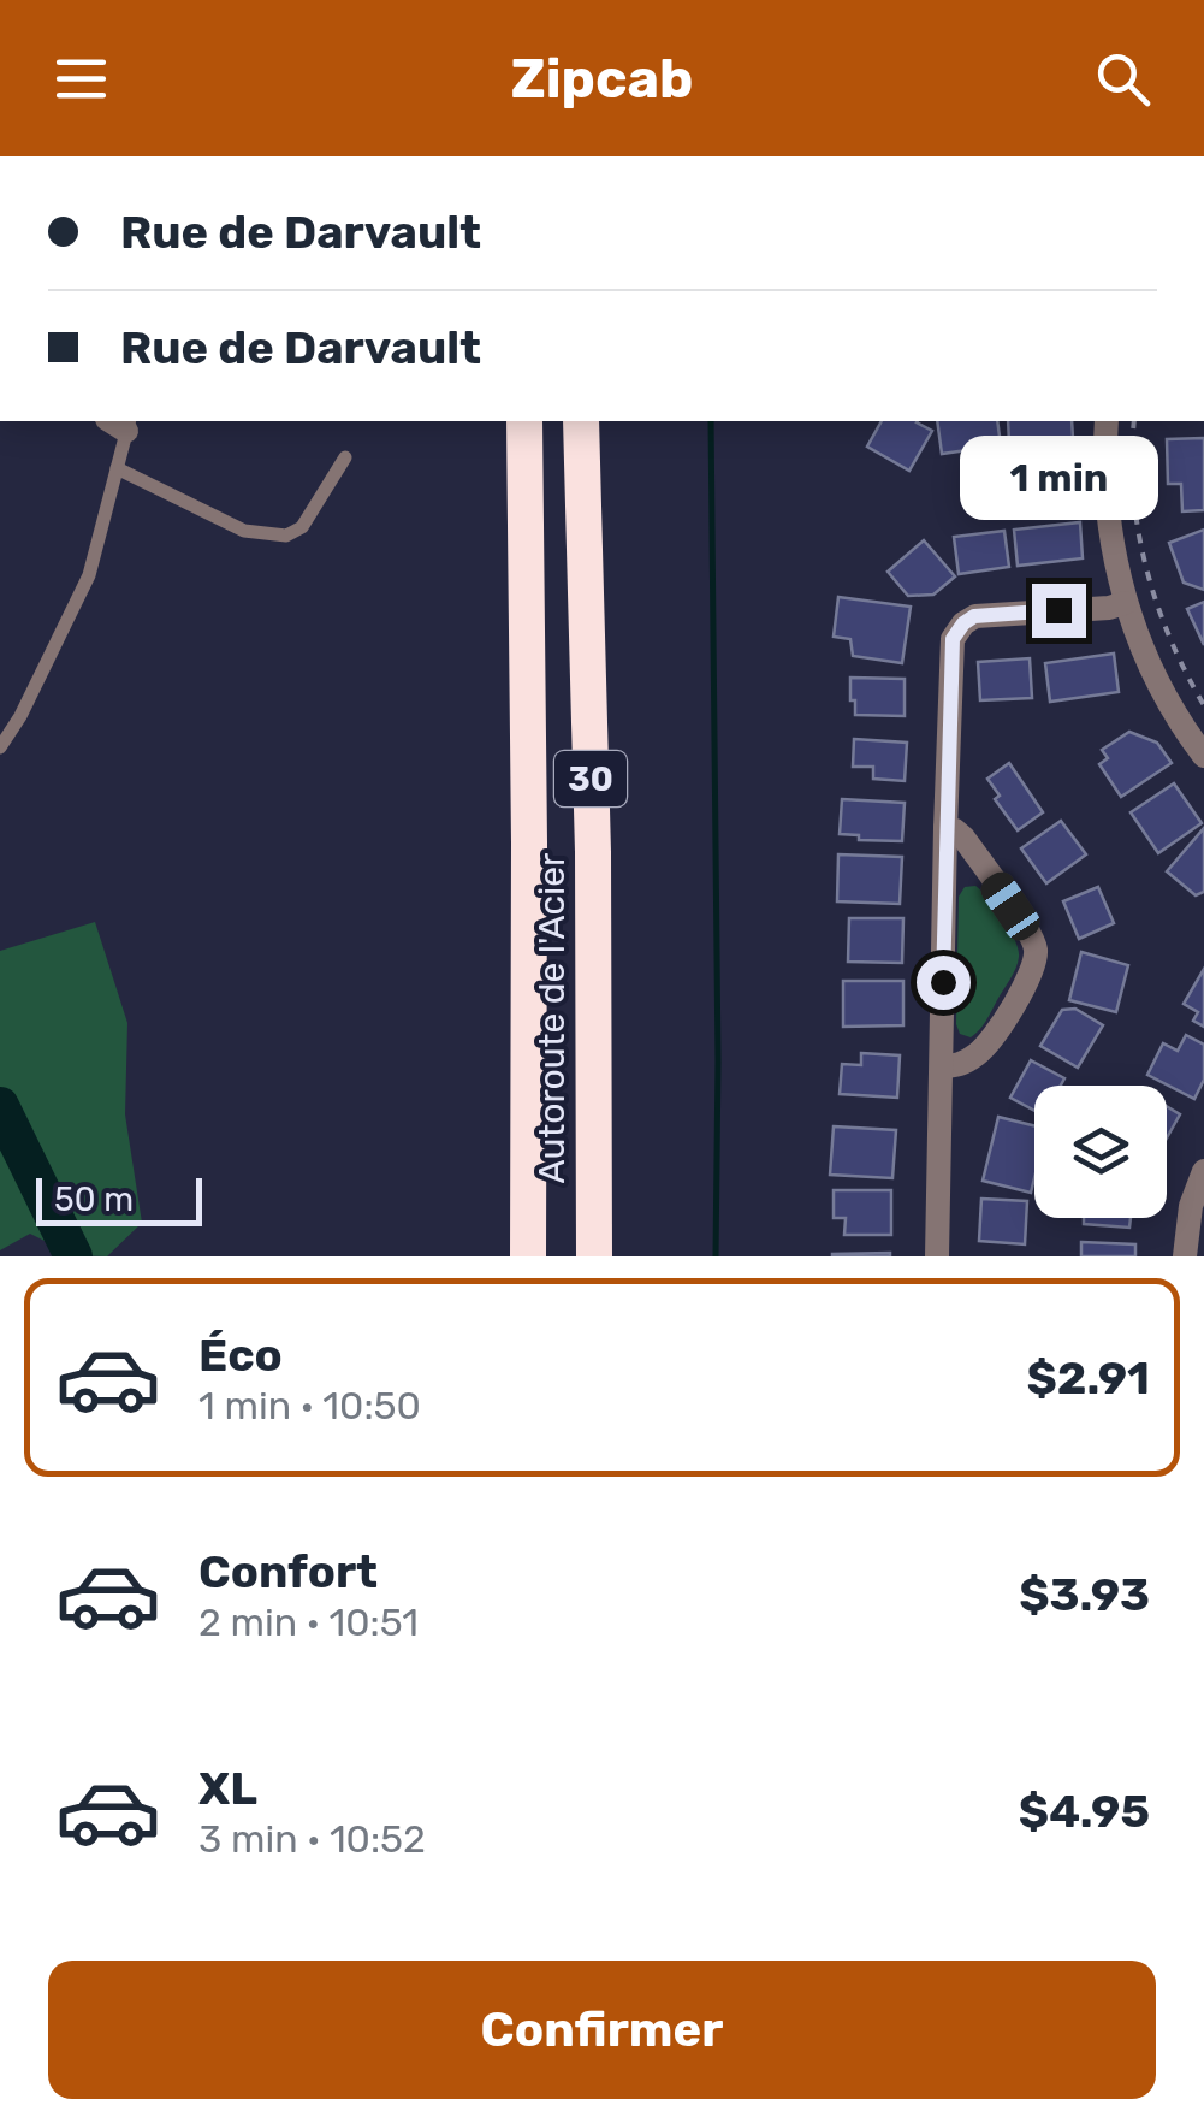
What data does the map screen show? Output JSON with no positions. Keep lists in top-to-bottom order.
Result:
{
  "streets": {
    "highway": ["30", "Autoroute de l'Acier"]
  },
  "scale_bar": "50 m",
  "page": {
    "header": "Zipcab",
    "banner": ["Rue de Darvault", "Rue de Darvault"],
    "bubble": "1 min",
    "scale": "50 m",
    "list": [
      {
        "name": "Éco",
        "note": "1 min · 10:50",
        "value": "$2.91"
      },
      {
        "name": "Confort",
        "note": "2 min · 10:51",
        "value": "$3.93"
      },
      {
        "name": "XL",
        "note": "3 min · 10:52",
        "value": "$4.95"
      }
    ],
    "buttons": "Confirmer"
  }
}
